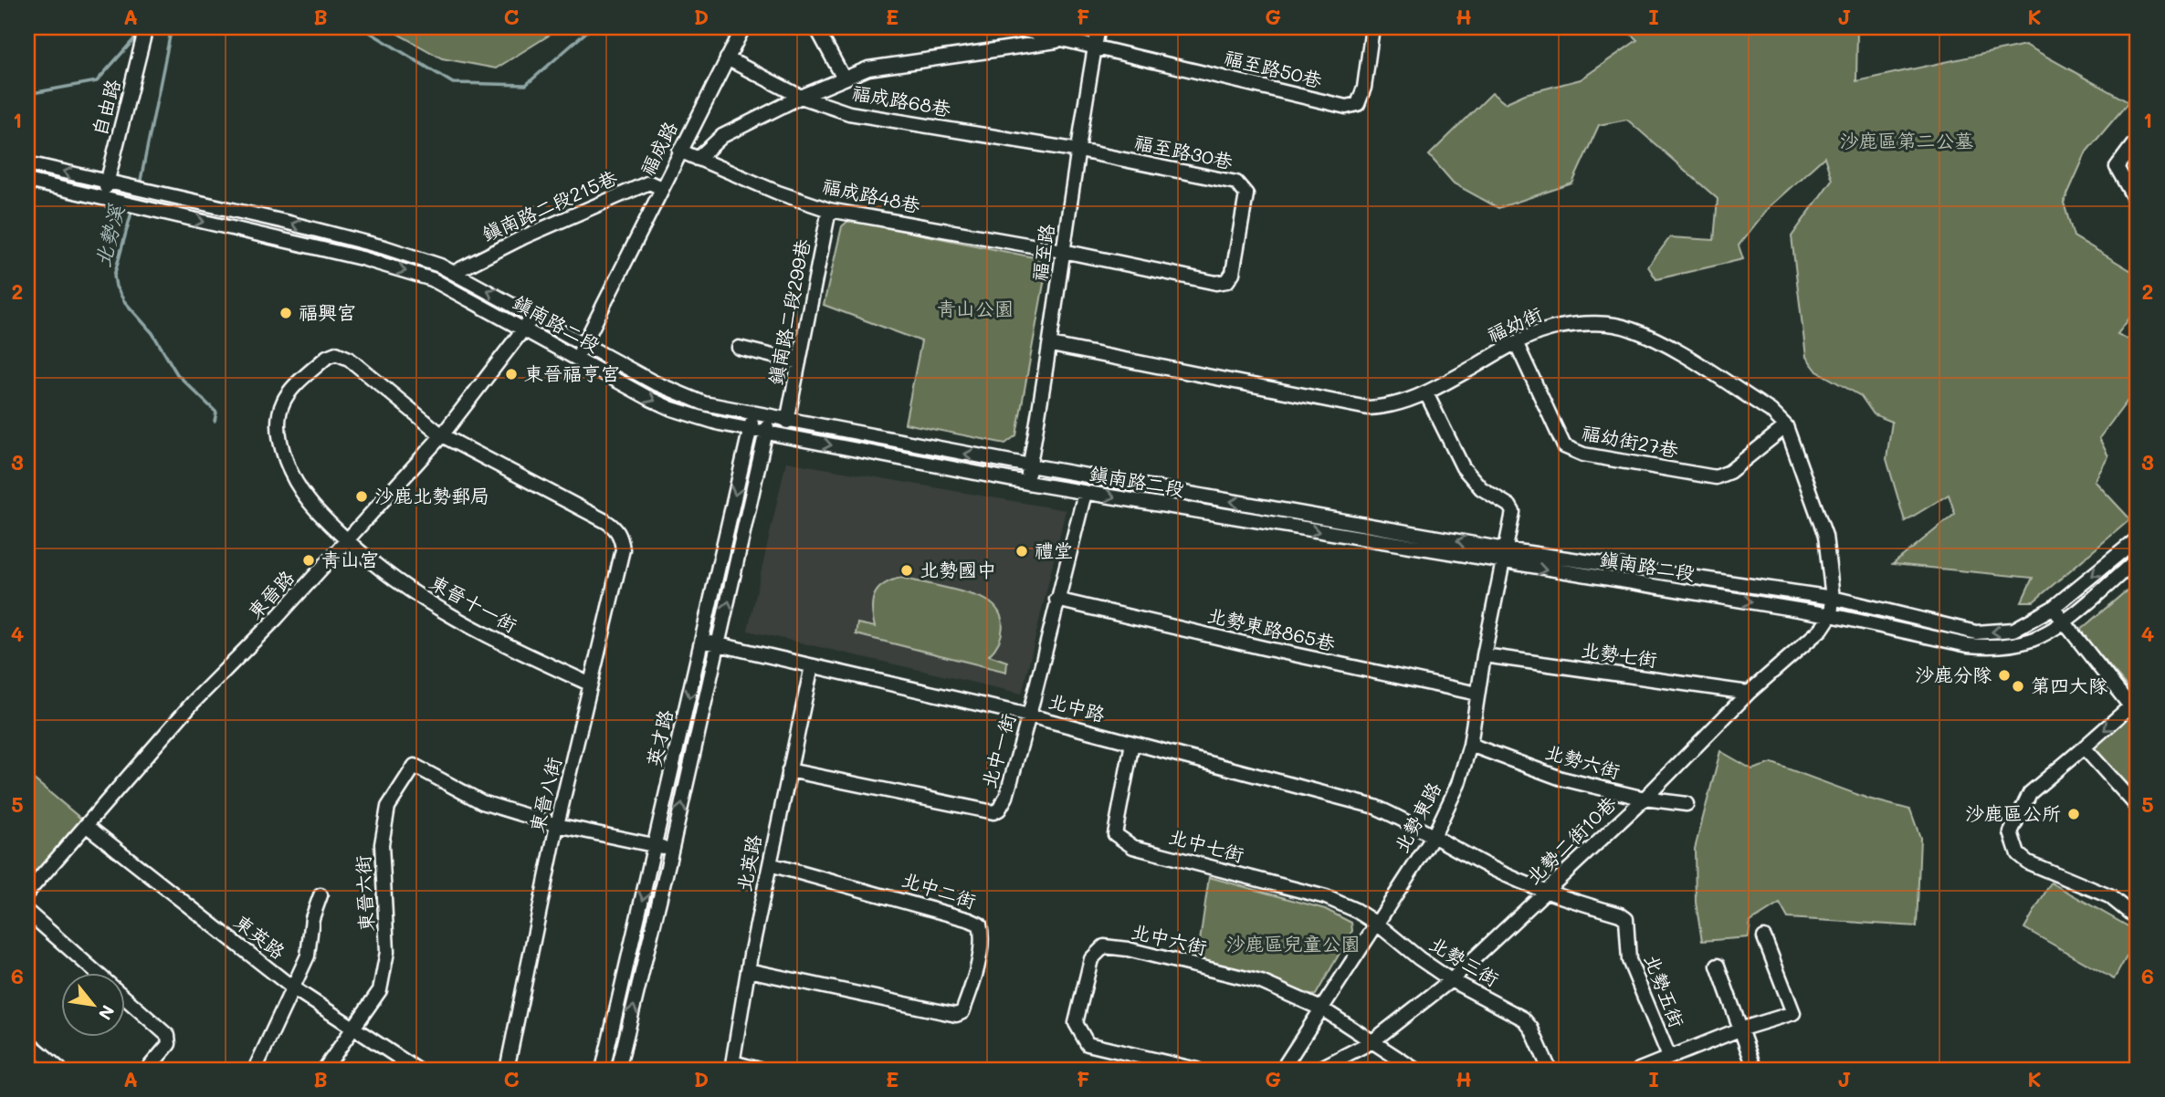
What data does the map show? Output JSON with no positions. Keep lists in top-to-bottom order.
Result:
{
  "streets": {
    "street": [
      "福至路50巷",
      "福成路68巷",
      "自由路",
      "福成路",
      "福至路30巷",
      "福成路48巷",
      "鎮南路二段215巷",
      "福至路",
      "鎮南路二段299巷",
      "鎮南路二段",
      "福幼街",
      "福幼街27巷",
      "東晉路",
      "東晉十一街",
      "北勢東路865巷",
      "北勢七街",
      "北中路",
      "英才路",
      "北中一街",
      "北勢六街",
      "東晉八街",
      "北勢東路",
      "北勢二街10巷",
      "北中七街",
      "北英路",
      "北中二街",
      "東晉六街",
      "東英路",
      "北中六街",
      "北勢三街",
      "北勢五街"
    ]
  },
  "crossings": [
    ["福至路50巷", "福至路"],
    ["福成路68巷", "福成路"],
    ["福成路68巷", "福至路30巷"],
    ["福成路68巷", "福至路"],
    ["自由路", "鎮南路二段"],
    ["福成路", "福成路48巷"],
    ["福成路", "鎮南路二段215巷"],
    ["福成路", "鎮南路二段"],
    ["福至路30巷", "福成路48巷"],
    ["福至路30巷", "福至路"],
    ["福成路48巷", "福至路"],
    ["福成路48巷", "鎮南路二段299巷"],
    ["鎮南路二段215巷", "鎮南路二段"],
    ["福至路", "鎮南路二段"],
    ["福至路", "福幼街"],
    ["鎮南路二段299巷", "鎮南路二段"],
    ["鎮南路二段", "福幼街"],
    ["鎮南路二段", "東晉路"],
    ["鎮南路二段", "英才路"],
    ["鎮南路二段", "北中一街"],
    ["鎮南路二段", "北勢東路"],
    ["鎮南路二段", "北勢二街10巷"],
    ["福幼街", "福幼街27巷"],
    ["福幼街", "北勢東路"],
    ["福幼街", "北勢二街10巷"],
    ["東晉路", "東晉十一街"],
    ["東晉路", "東晉八街"],
    ["東晉路", "東英路"],
    ["東晉十一街", "東晉八街"],
    ["北勢東路865巷", "北中一街"],
    ["北勢東路865巷", "北勢東路"],
    ["北勢七街", "北勢東路"],
    ["北勢七街", "北勢二街10巷"],
    ["北中路", "英才路"],
    ["北中路", "北中一街"],
    ["北中路", "北勢東路"],
    ["北中路", "北中七街"],
    ["北中路", "北英路"],
    ["北中路", "北勢五街"],
    ["北中一街", "北英路"],
    ["北勢六街", "北勢東路"],
    ["北勢六街", "北勢二街10巷"],
    ["東晉八街", "東晉六街"],
    ["北勢東路", "北中七街"],
    ["北勢東路", "北中六街"],
    ["北勢東路", "北勢三街"],
    ["北勢東路", "北勢五街"],
    ["北勢二街10巷", "北勢三街"],
    ["北勢二街10巷", "北勢五街"],
    ["北中七街", "北勢三街"],
    ["北英路", "北中二街"],
    ["東晉六街", "東英路"]
  ],
  "water": ["北勢溪"],
  "parks": ["沙鹿區第二公墓", "青山公園", "沙鹿區兒童公園"],
  "places": [
    "福興宮",
    "東晉福亨宮",
    "沙鹿北勢郵局",
    "禮堂",
    "青山宮",
    "北勢國中",
    "沙鹿分隊",
    "第四大隊",
    "沙鹿區公所"
  ],
  "north": "bottom right",
  "grid": {
    "columns": [
      "A",
      "B",
      "C",
      "D",
      "E",
      "F",
      "G",
      "H",
      "I",
      "J",
      "K"
    ],
    "rows": [
      "1",
      "2",
      "3",
      "4",
      "5",
      "6"
    ]
  }
}
